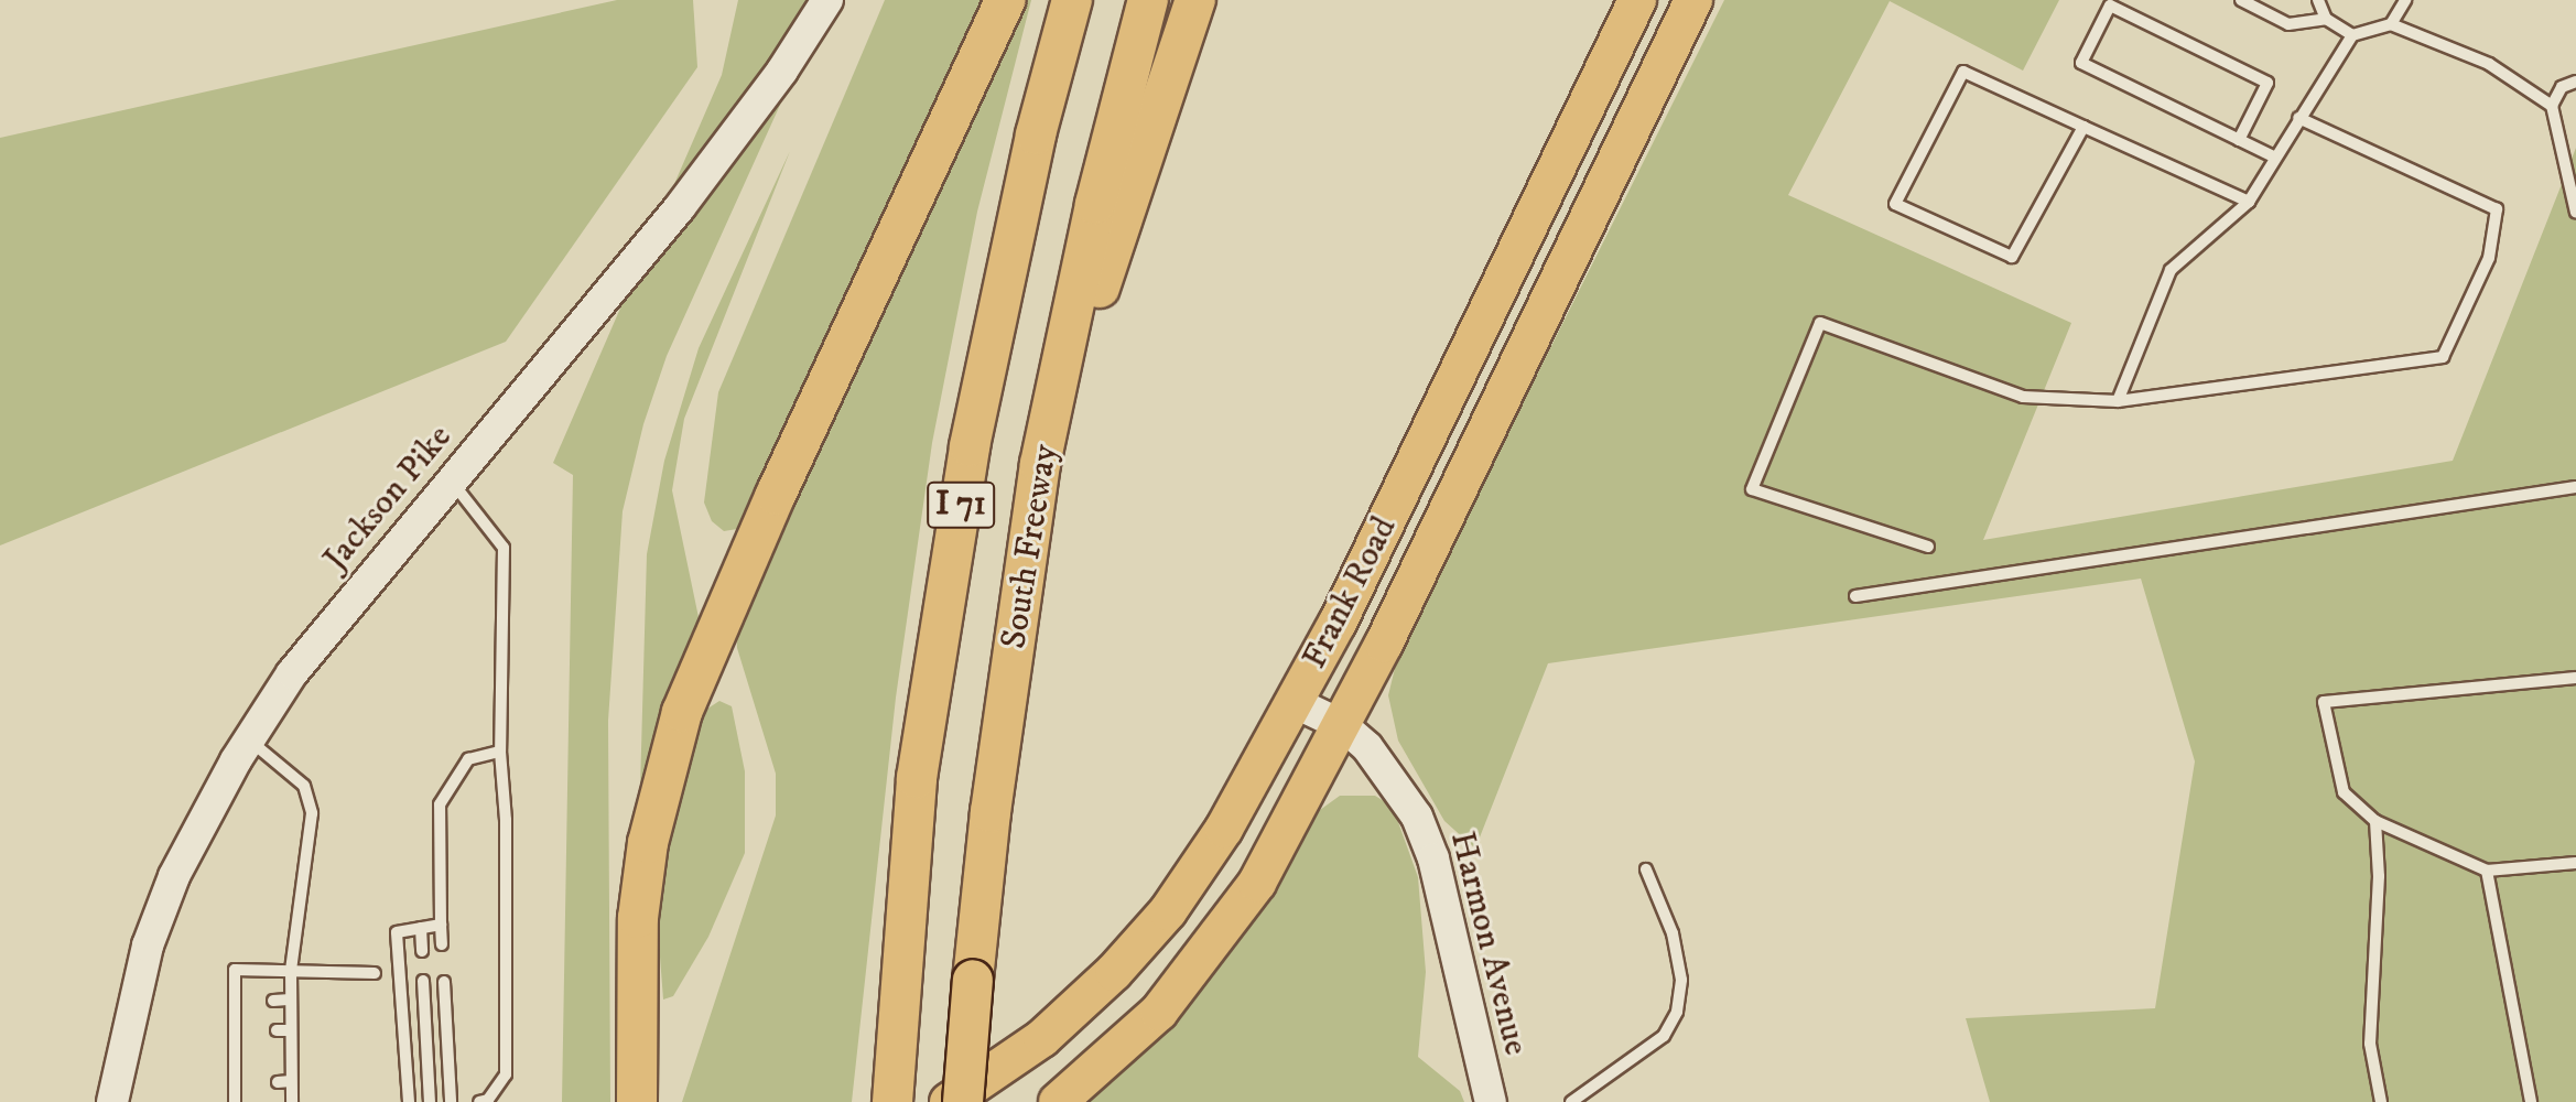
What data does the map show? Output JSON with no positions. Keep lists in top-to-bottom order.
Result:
{
  "streets": {
    "highway": ["I 71", "South Freeway", "Frank Road"],
    "main road": ["Jackson Pike", "Harmon Avenue"]
  },
  "crossings": [
    ["Frank Road", "Harmon Avenue"]
  ]
}
